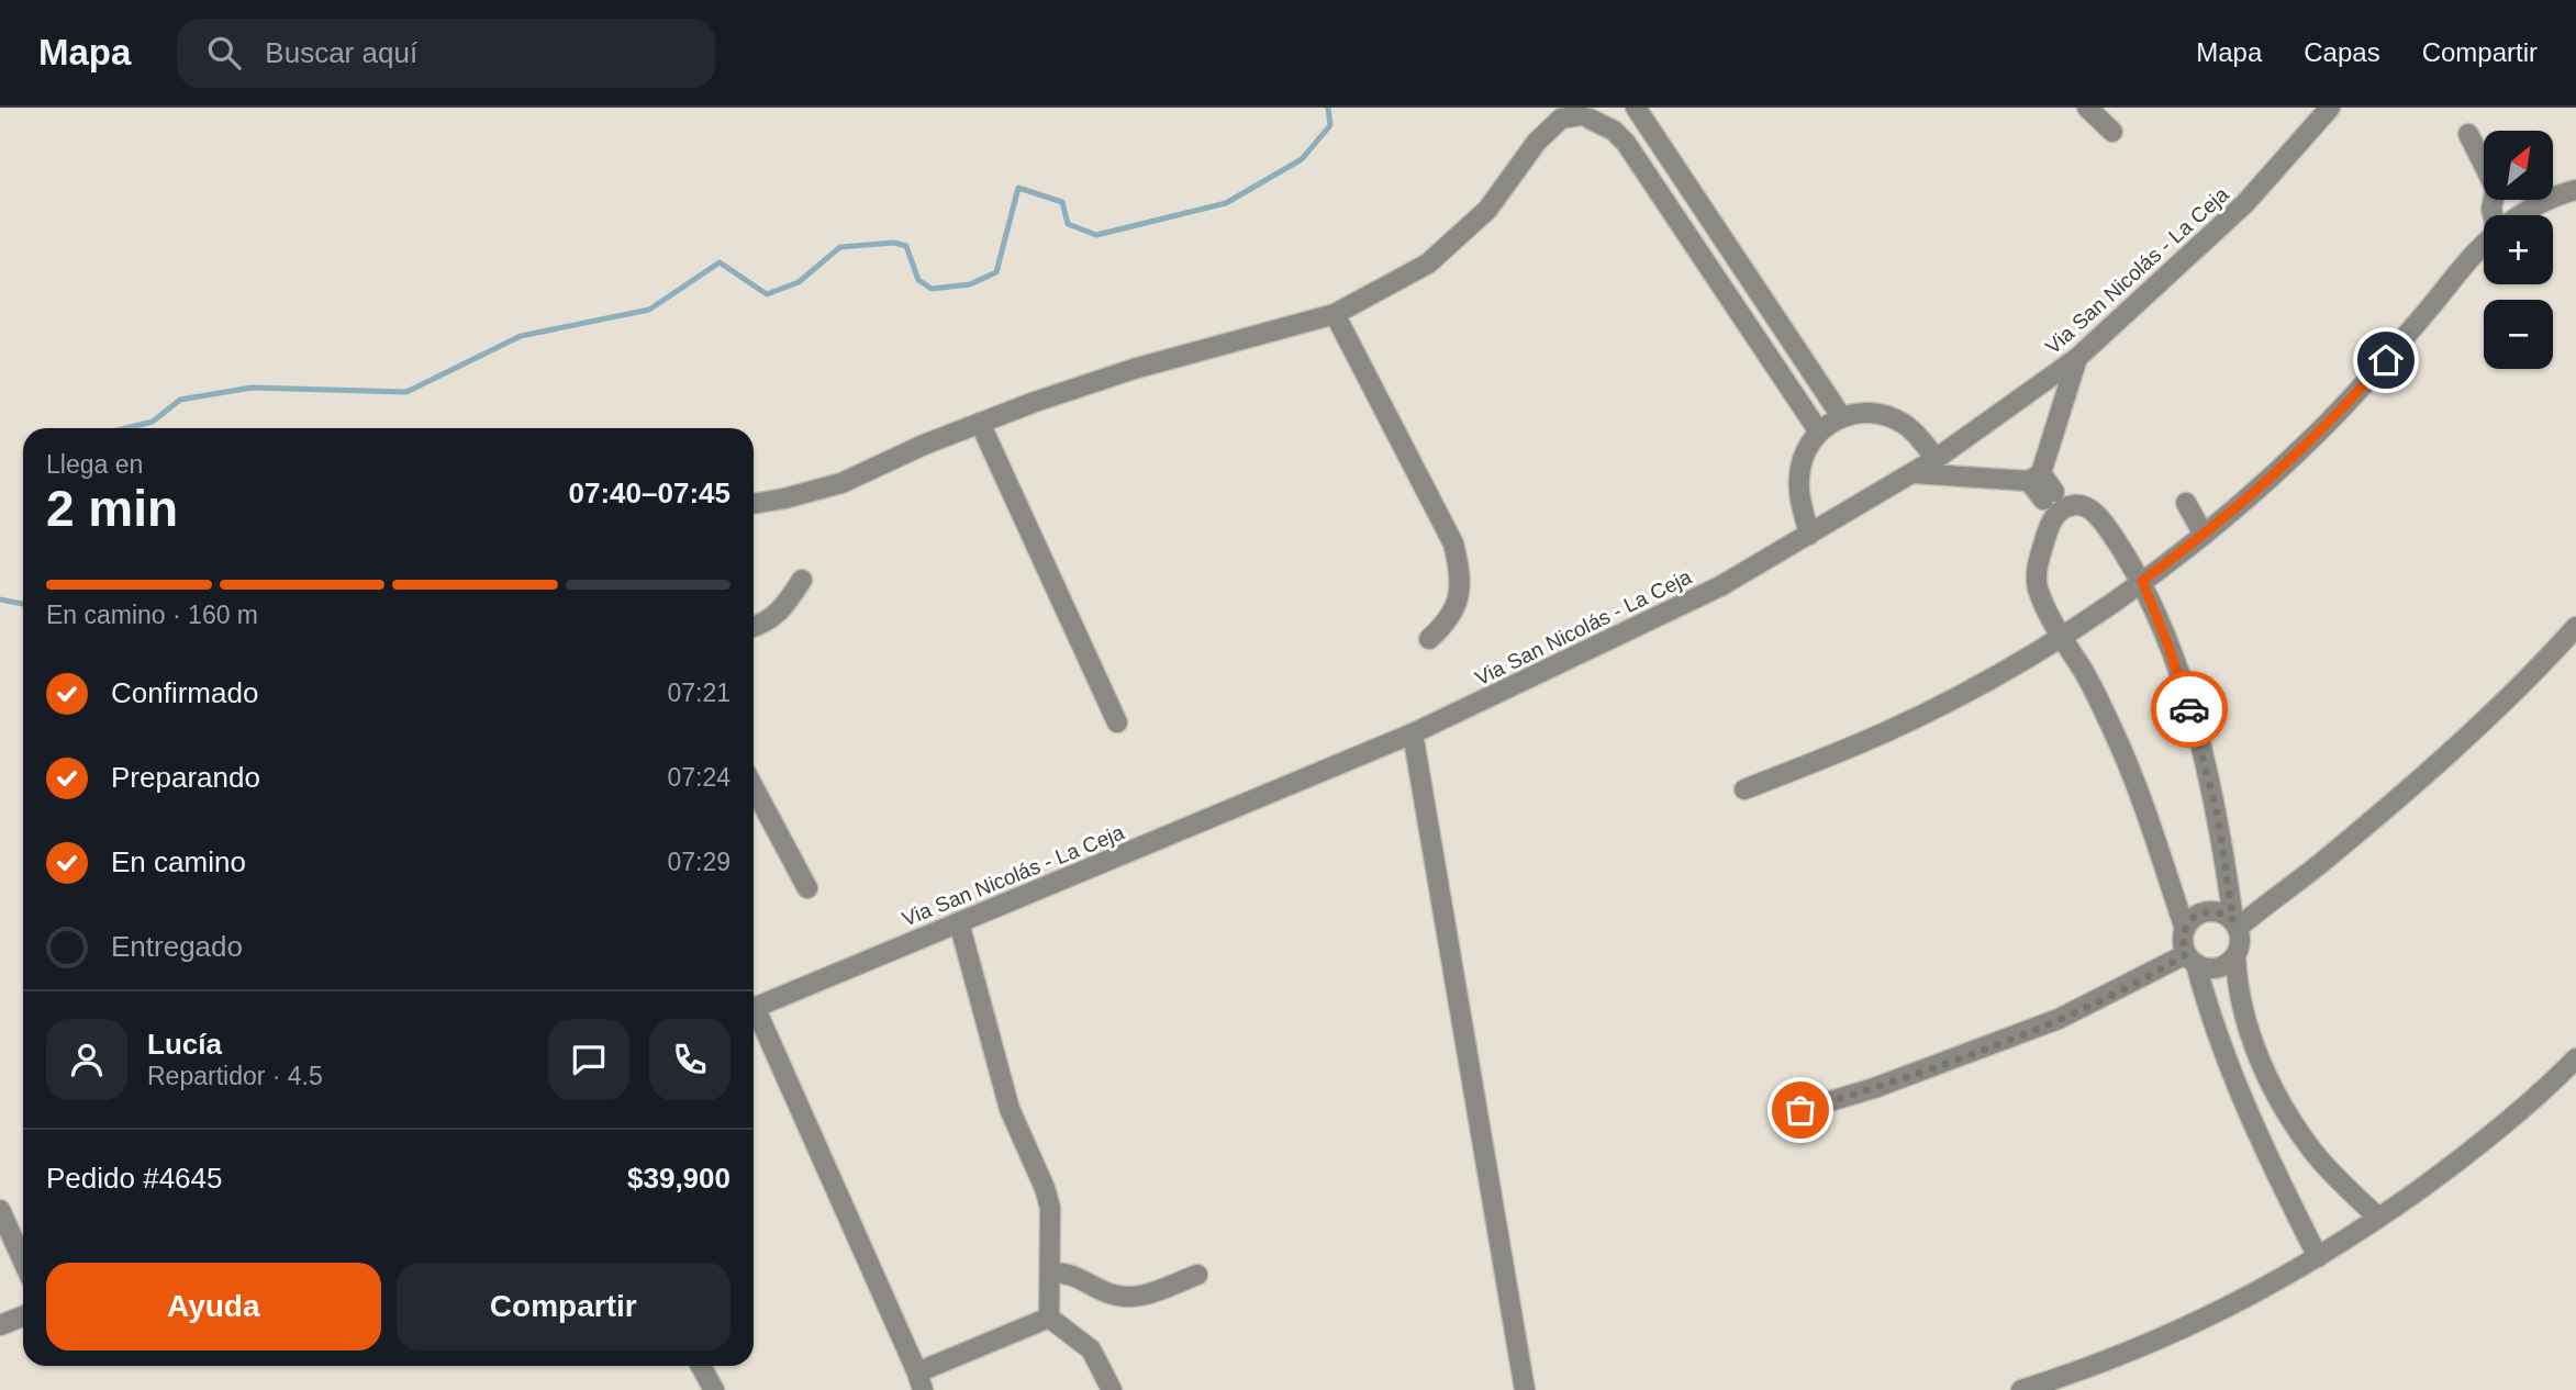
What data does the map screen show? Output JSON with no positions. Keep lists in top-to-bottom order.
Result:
{
  "streets": {
    "street": ["Via San Nicolás - La Ceja"]
  },
  "north": "top right",
  "page": {
    "header": "Mapa",
    "search": "Buscar aquí",
    "nav": ["Mapa", "Capas", "Compartir"],
    "map_buttons": ["+", "−"],
    "heading": ["2 min", "Llega en", "07:40–07:45"],
    "panel": [
      "Lucía",
      "Repartidor · 4.5",
      "Pedido #4645",
      "$39,900"
    ],
    "bar": "En camino · 160 m",
    "list": [
      ["Confirmado", "07:21"],
      ["Preparando", "07:24"],
      ["En camino", "07:29"],
      "Entregado"
    ],
    "buttons": ["Ayuda", "Compartir"]
  }
}
